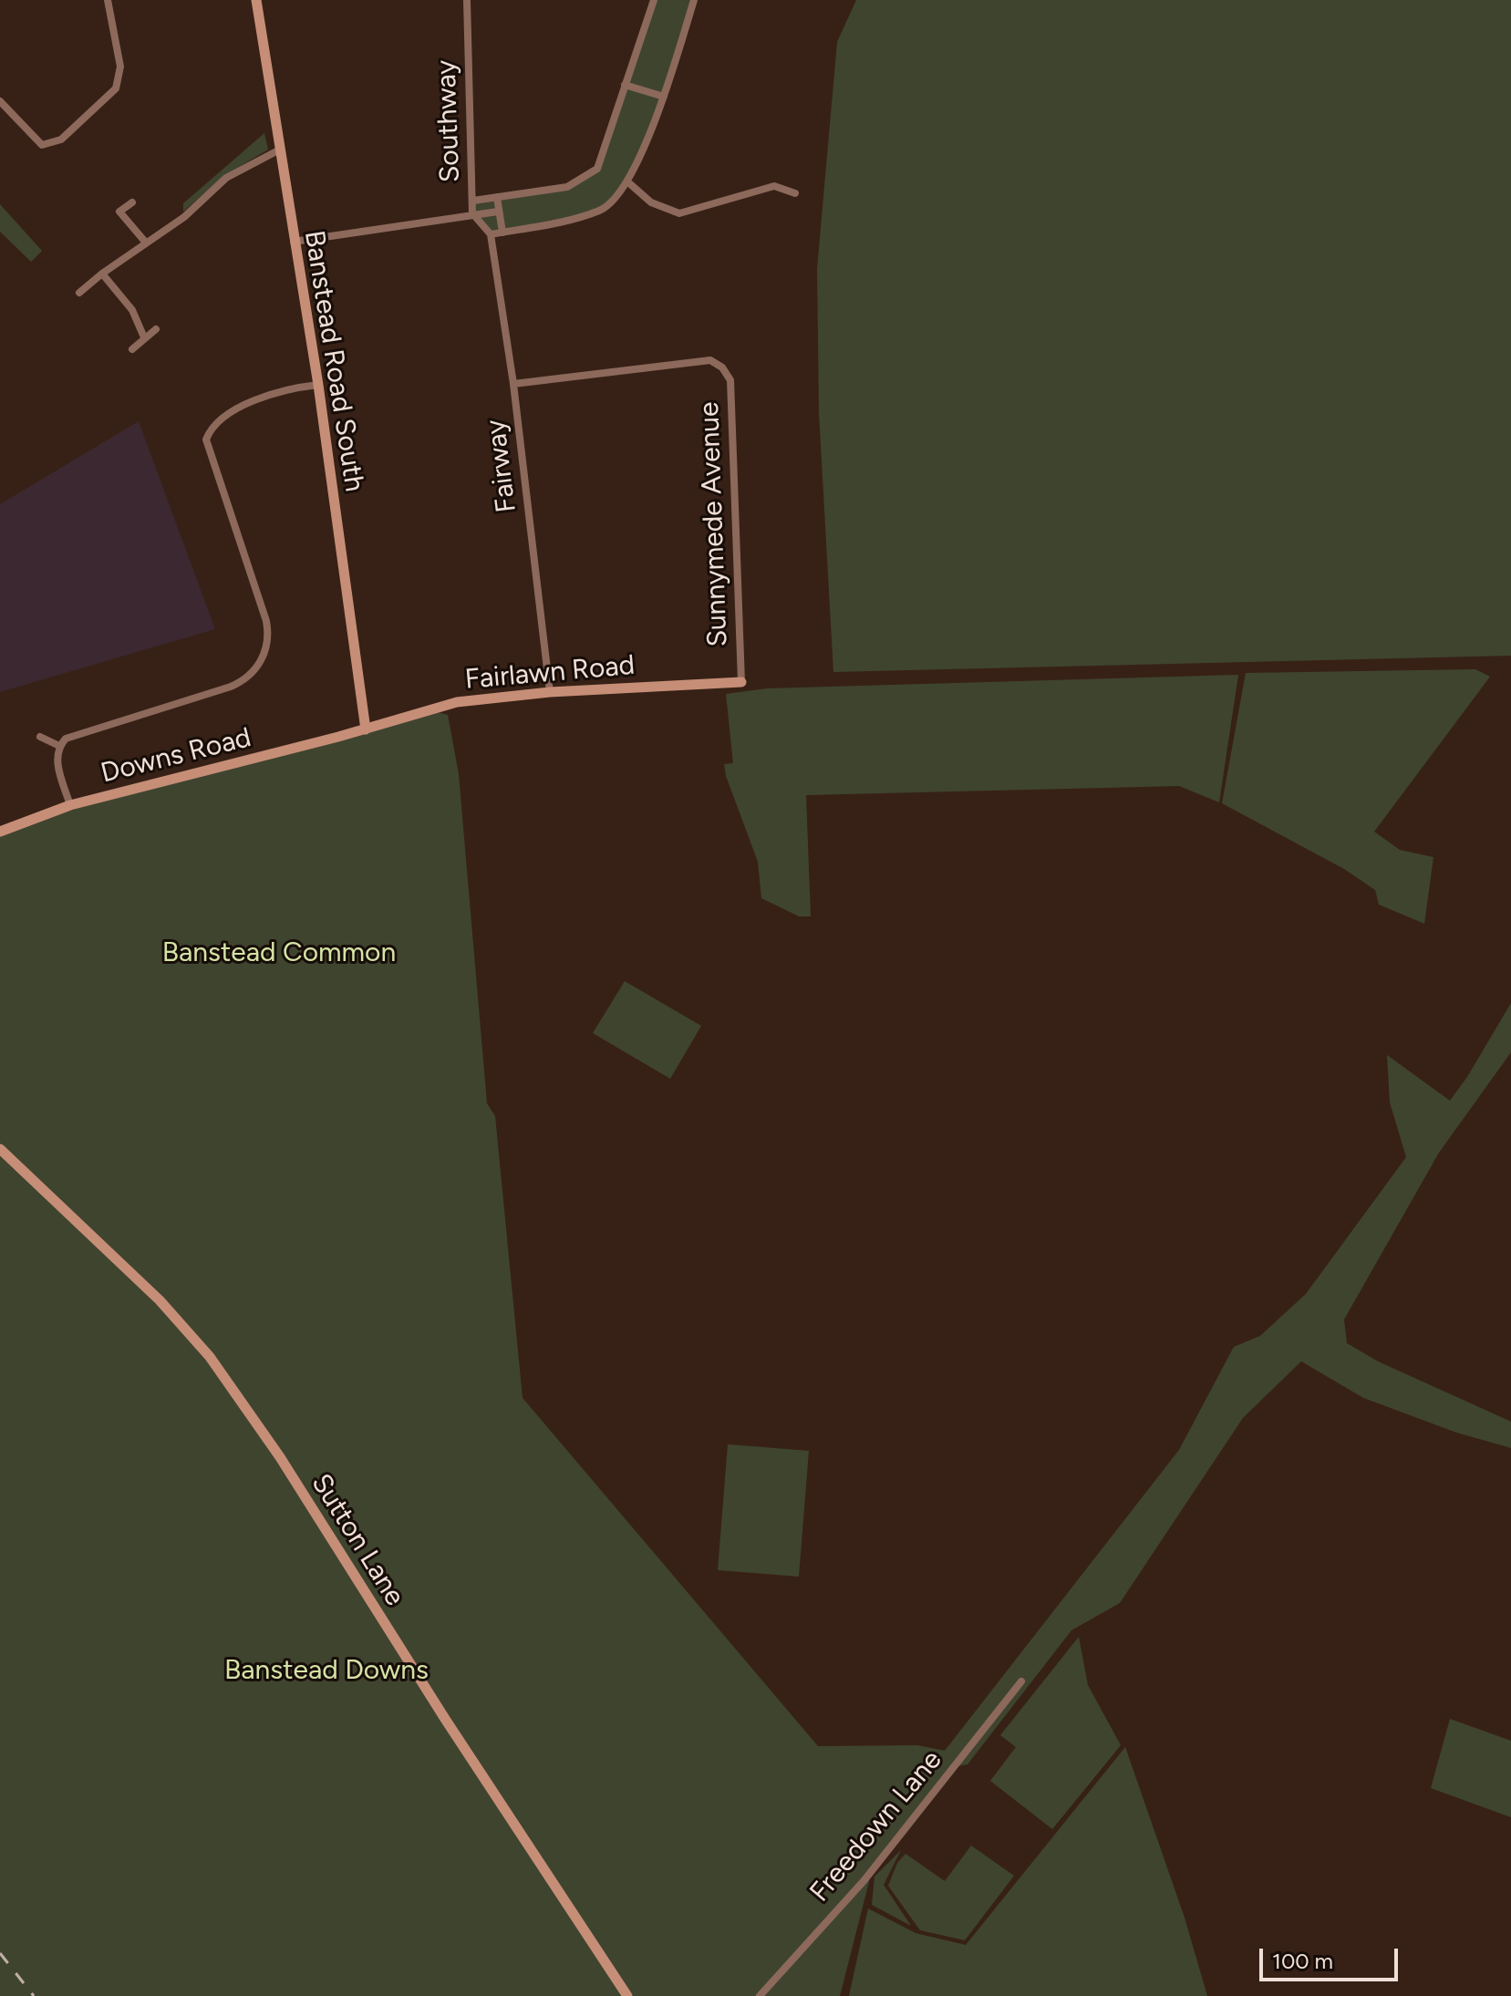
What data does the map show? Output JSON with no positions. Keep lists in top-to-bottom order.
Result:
{
  "streets": {
    "street": [
      "Southway",
      "Banstead Road South",
      "Fairway",
      "Sunnymede Avenue",
      "Fairlawn Road",
      "Downs Road",
      "Sutton Lane",
      "Freedown Lane"
    ]
  },
  "crossings": [
    ["Southway", "Fairway"],
    ["Banstead Road South", "Fairlawn Road"],
    ["Banstead Road South", "Downs Road"],
    ["Fairway", "Sunnymede Avenue"],
    ["Fairway", "Fairlawn Road"],
    ["Sunnymede Avenue", "Fairlawn Road"],
    ["Fairlawn Road", "Downs Road"]
  ],
  "parks": ["Banstead Common", "Banstead Downs"],
  "scale_bar": "100 m"
}
